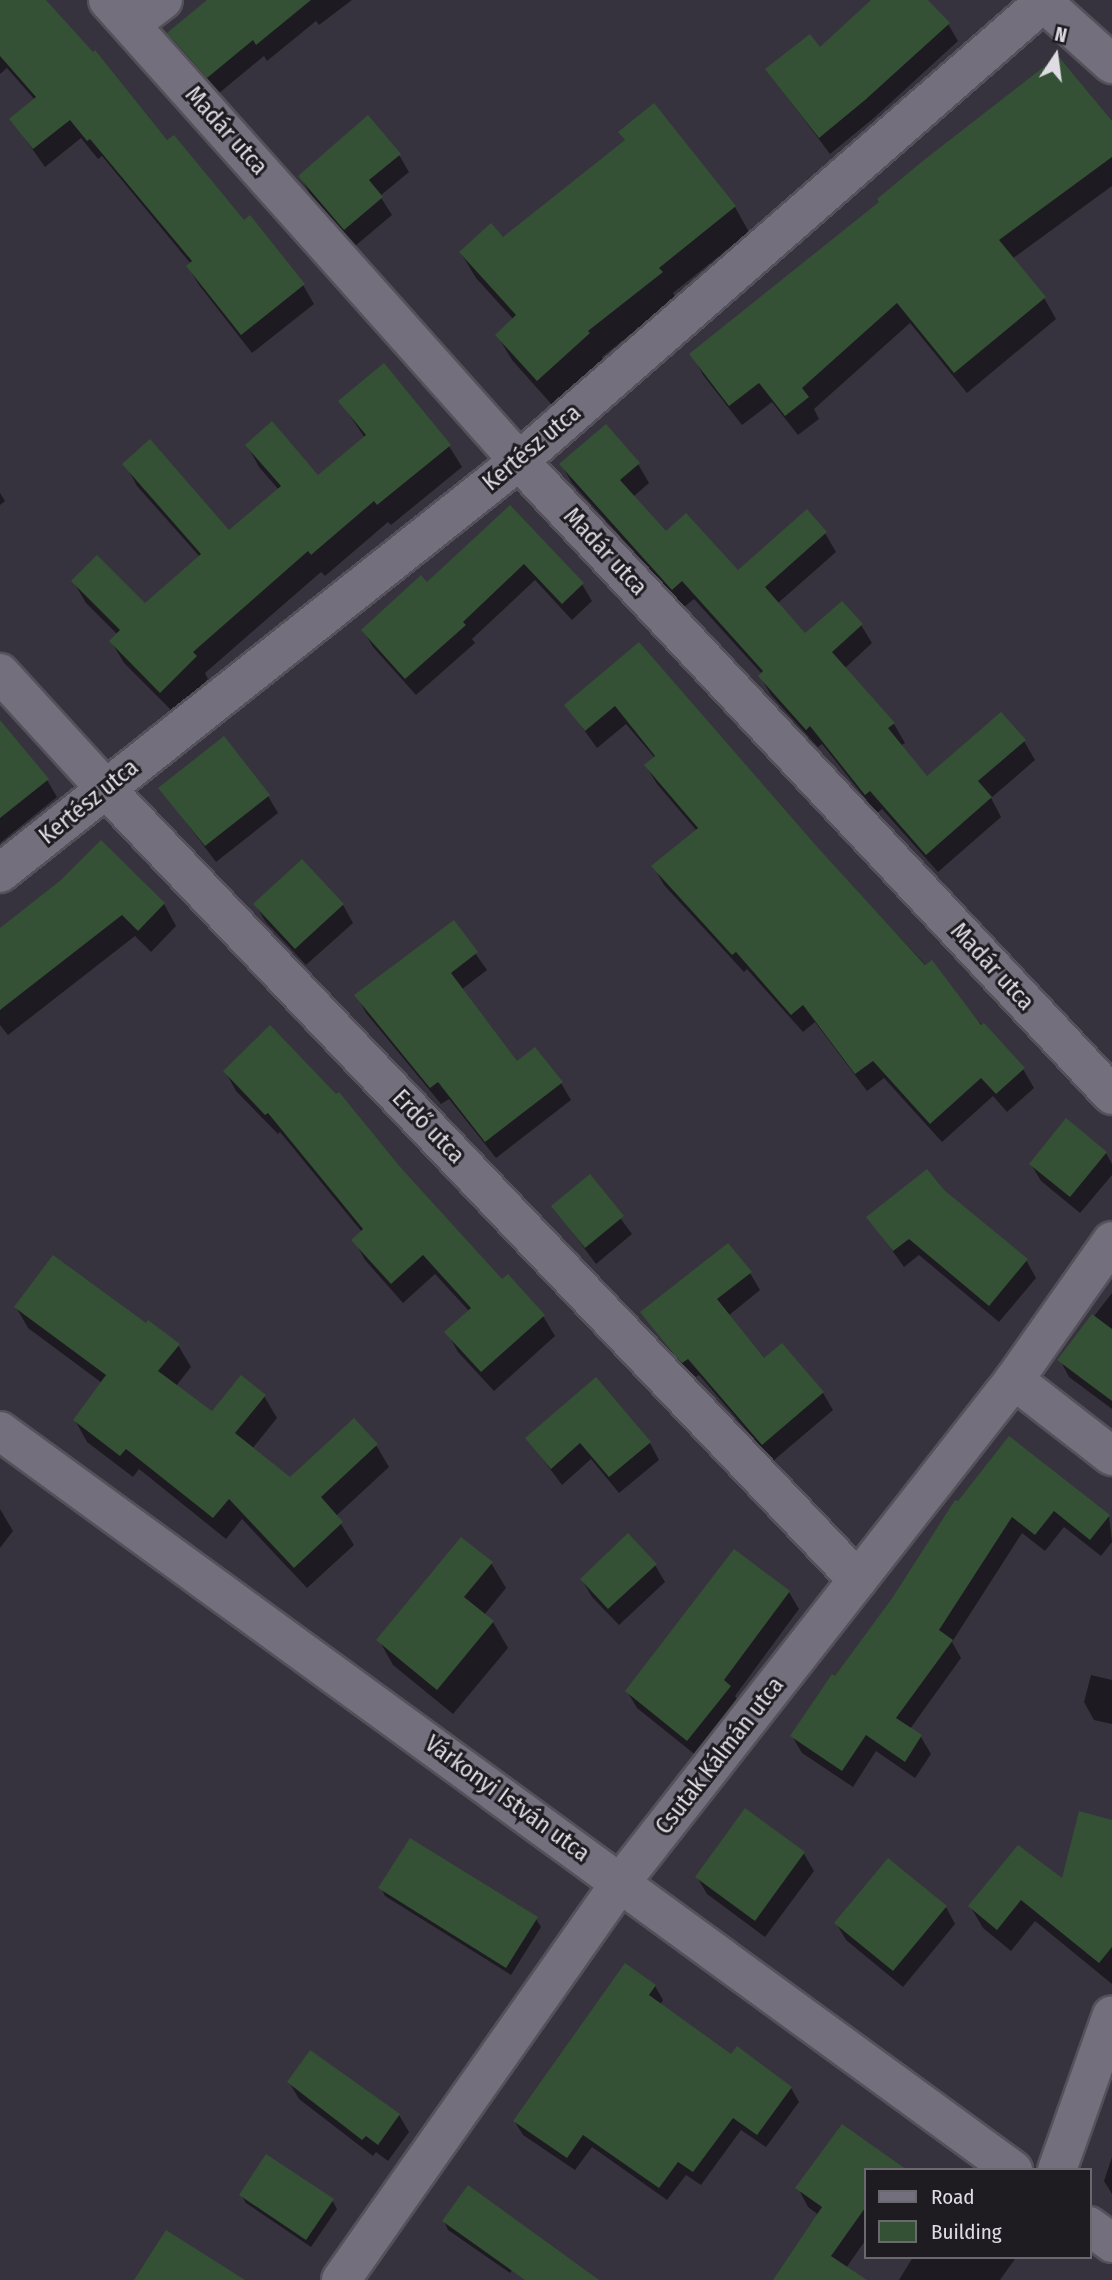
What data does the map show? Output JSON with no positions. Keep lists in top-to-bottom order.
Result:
{
  "streets": {
    "street": [
      "Madár utca",
      "Kertész utca",
      "Erdő utca",
      "Csutak Kálmán utca",
      "Várkonyi István utca"
    ]
  },
  "crossings": [
    ["Madár utca", "Kertész utca"],
    ["Kertész utca", "Erdő utca"],
    ["Erdő utca", "Csutak Kálmán utca"],
    ["Csutak Kálmán utca", "Várkonyi István utca"]
  ],
  "legend": ["Road", "Building"],
  "north": "top"
}
